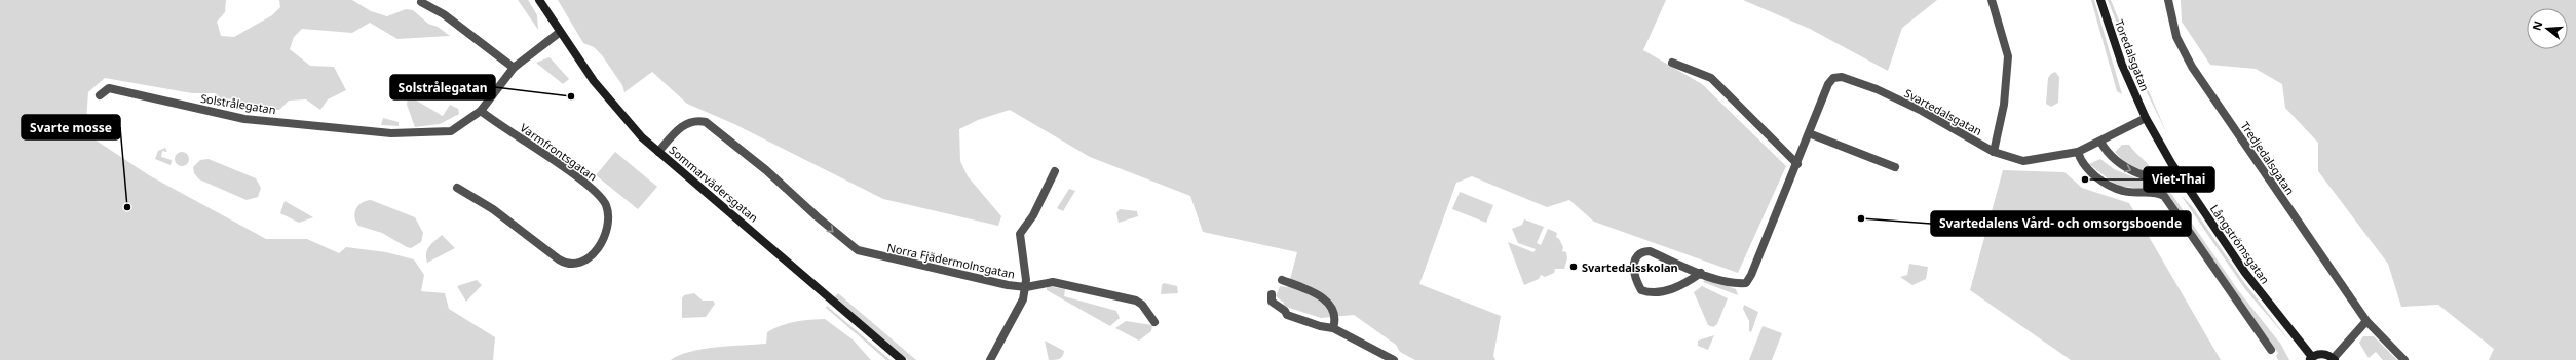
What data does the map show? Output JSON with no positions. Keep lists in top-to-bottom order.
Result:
{
  "streets": {
    "street": [
      "Toredalsgatan",
      "Solstrålegatan",
      "Svartedalsgatan",
      "Varmfrontsgatan",
      "Tredjedalsgatan",
      "Sommarvädersgatan",
      "Långströmsgatan",
      "Norra Fjädermolnsgatan"
    ]
  },
  "crossings": [
    ["Toredalsgatan", "Svartedalsgatan"],
    ["Toredalsgatan", "Långströmsgatan"],
    ["Solstrålegatan", "Varmfrontsgatan"],
    ["Solstrålegatan", "Sommarvädersgatan"],
    ["Svartedalsgatan", "Långströmsgatan"],
    ["Sommarvädersgatan", "Norra Fjädermolnsgatan"]
  ],
  "one_way": ["Norra Fjädermolnsgatan"],
  "places": [
    "Solstrålegatan",
    "Viet-Thai",
    "Svarte mosse",
    "Svartedalens Vård- och omsorgsboende",
    "Svartedalsskolan"
  ],
  "north": "left"
}
